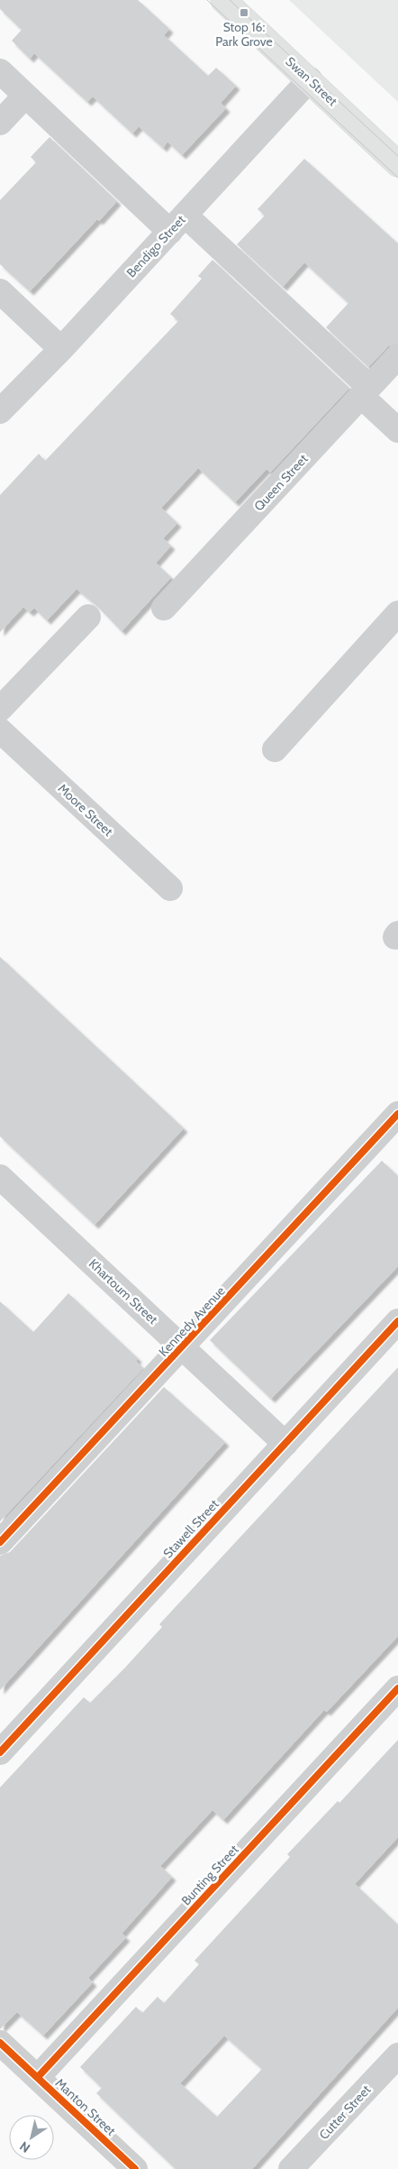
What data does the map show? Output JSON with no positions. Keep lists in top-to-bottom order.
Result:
{
  "streets": {
    "main road": ["Swan Street"],
    "street": [
      "Bendigo Street",
      "Queen Street",
      "Moore Street",
      "Khartoum Street",
      "Kennedy Avenue",
      "Stawell Street",
      "Bunting Street",
      "Manton Street",
      "Cutter Street"
    ]
  },
  "crossings": [
    ["Swan Street", "Bendigo Street"],
    ["Khartoum Street", "Kennedy Avenue"],
    ["Khartoum Street", "Stawell Street"],
    ["Bunting Street", "Manton Street"]
  ],
  "places": {
    "transit": ["Stop 16: Park Grove"]
  },
  "north": "bottom left"
}
